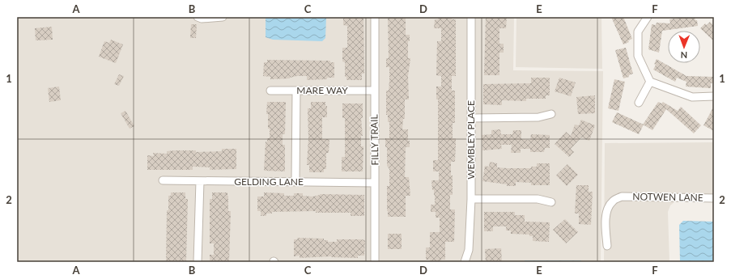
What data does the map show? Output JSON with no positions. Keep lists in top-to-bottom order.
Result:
{
  "streets": {
    "street": [
      "MARE WAY",
      "FILLY TRAIL",
      "WEMBLEY PLACE",
      "GELDING LANE",
      "NOTWEN LANE"
    ]
  },
  "crossings": [
    ["MARE WAY", "FILLY TRAIL"],
    ["FILLY TRAIL", "GELDING LANE"]
  ],
  "north": "bottom",
  "grid": {
    "columns": [
      "A",
      "B",
      "C",
      "D",
      "E",
      "F"
    ],
    "rows": ["1", "2"]
  }
}
